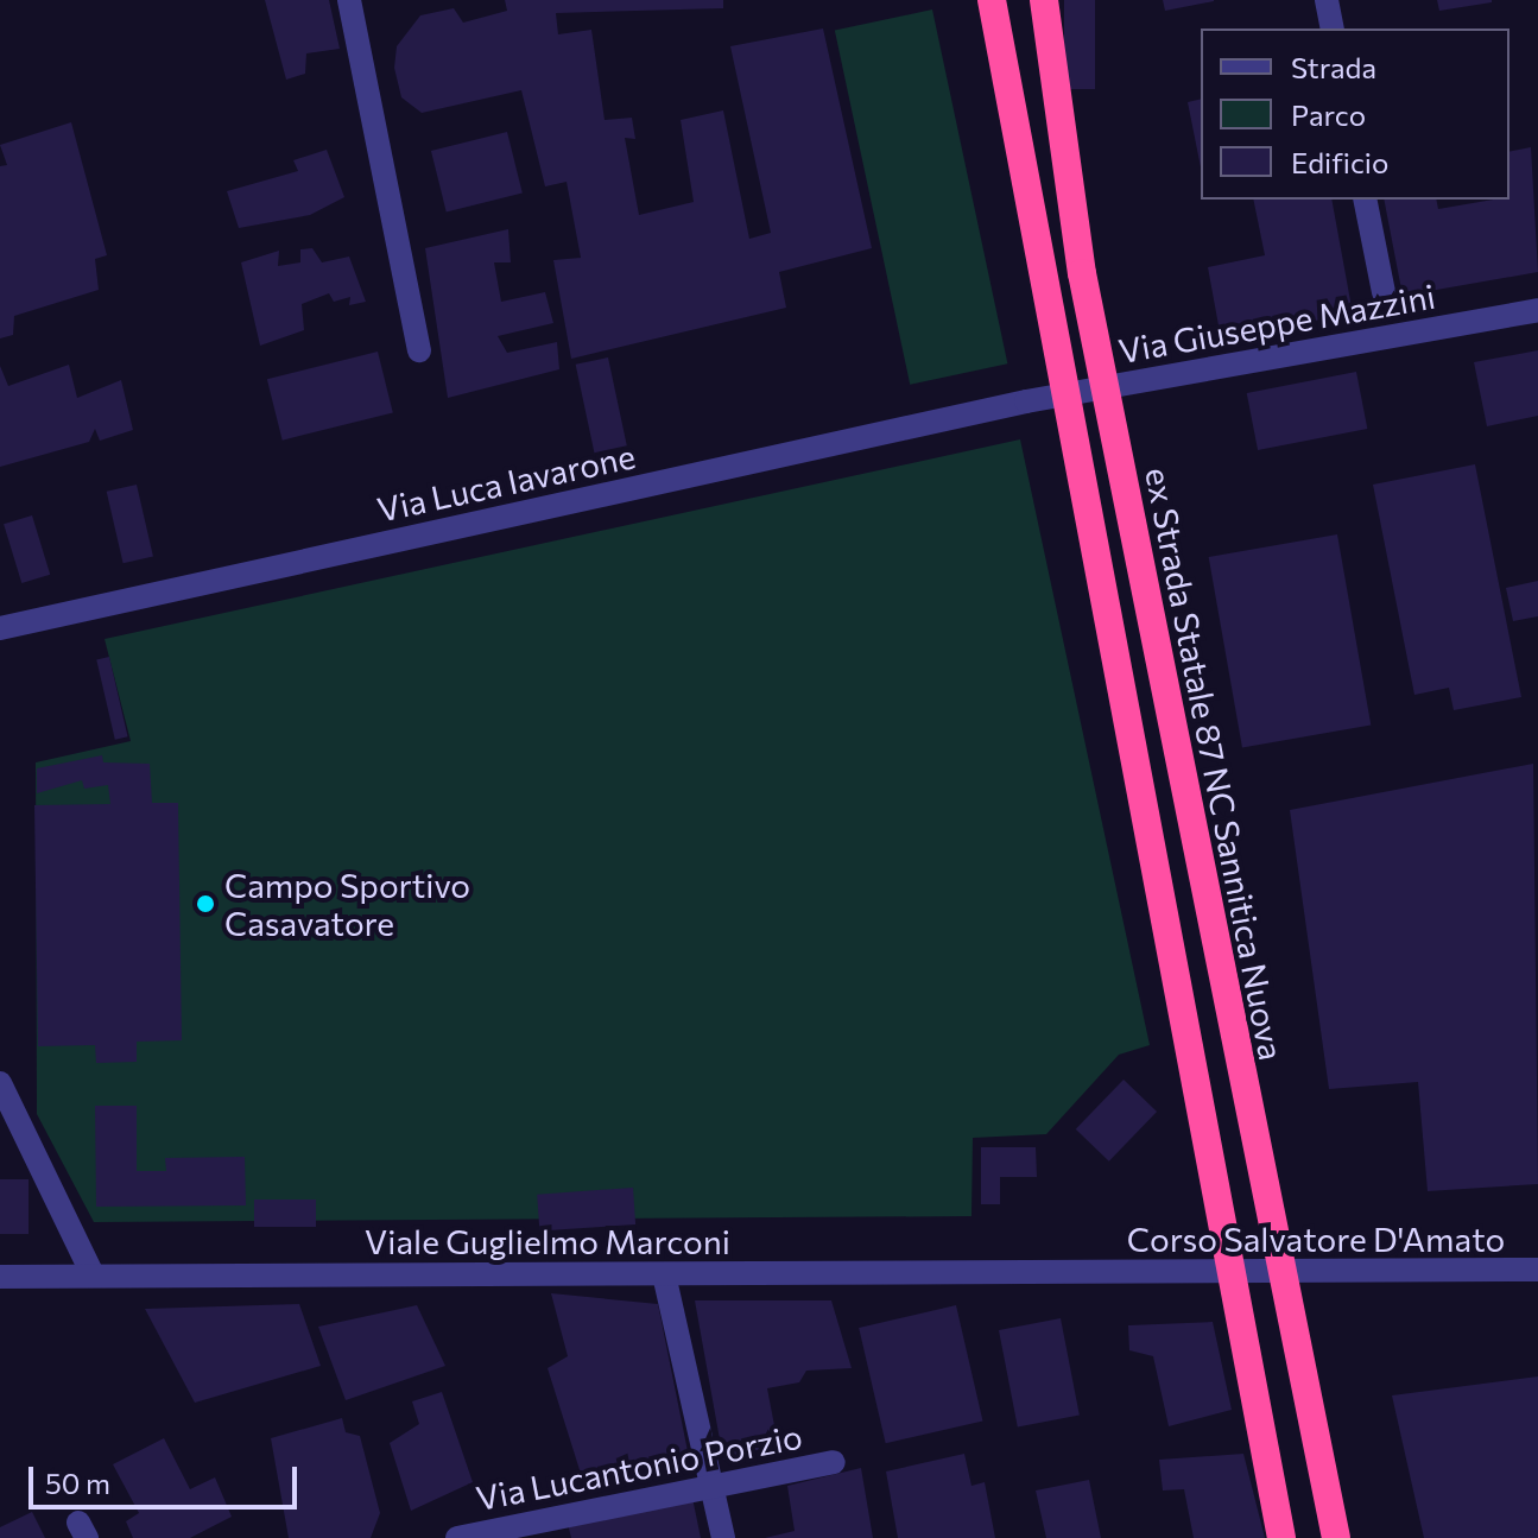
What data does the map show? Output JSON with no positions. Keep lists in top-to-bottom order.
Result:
{
  "streets": {
    "highway": ["ex Strada Statale 87 NC Sannitica Nuova"],
    "street": [
      "Via Giuseppe Mazzini",
      "Via Luca Iavarone",
      "Corso Salvatore D'Amato",
      "Viale Guglielmo Marconi",
      "Via Lucantonio Porzio"
    ]
  },
  "crossings": [
    ["Via Giuseppe Mazzini", "Via Luca Iavarone"],
    ["Corso Salvatore D'Amato", "Viale Guglielmo Marconi"]
  ],
  "places": ["Campo Sportivo Casavatore"],
  "legend": ["Strada", "Parco", "Edificio"],
  "scale_bar": "50 m"
}
